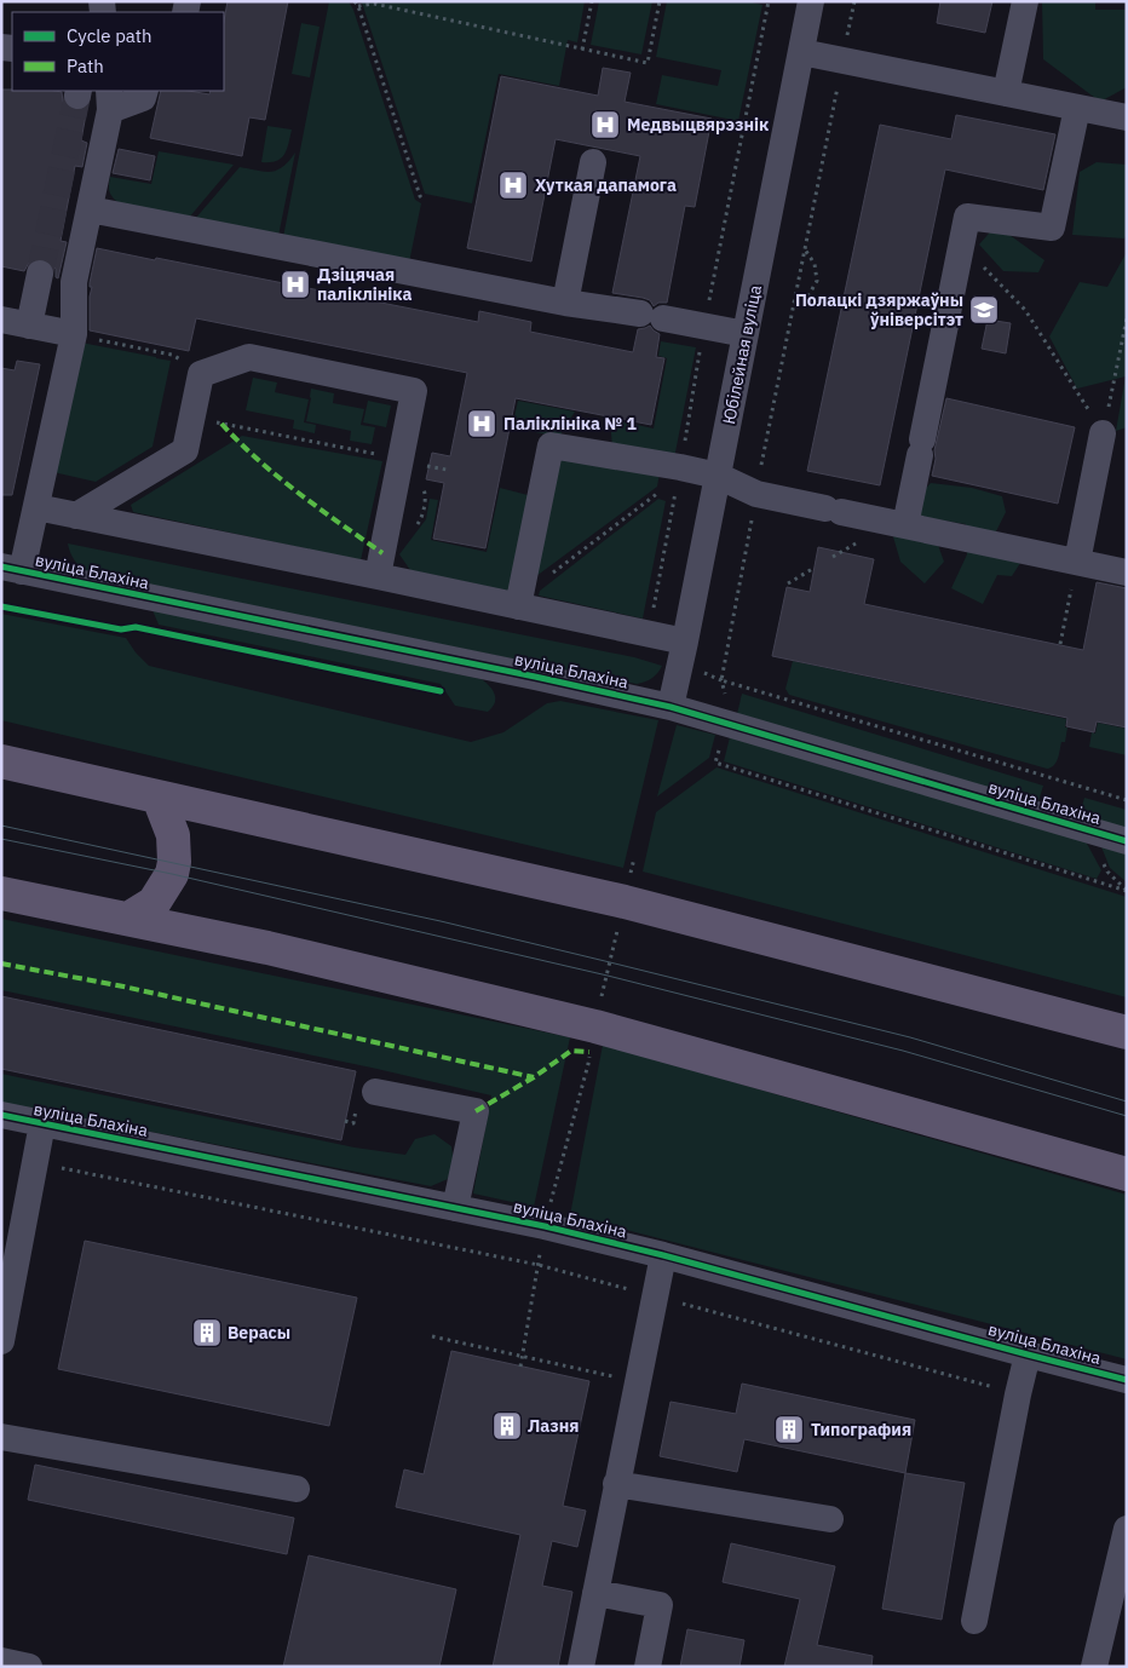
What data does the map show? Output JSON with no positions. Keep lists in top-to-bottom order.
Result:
{
  "streets": {
    "street": ["Юбілейная вуліца", "вуліца Блахіна"]
  },
  "crossings": [
    ["Юбілейная вуліца", "вуліца Блахіна"]
  ],
  "places": {
    "hospital": [
      "Медвыцвярэзнік",
      "Хуткая дапамога",
      "Дзіцячая паліклініка",
      "Паліклініка № 1"
    ],
    "school or university": ["Полацкі дзяржаўны ўніверсітэт"],
    "building": ["Верасы", "Лазня", "Типография"]
  },
  "legend": ["Cycle path", "Path"]
}
